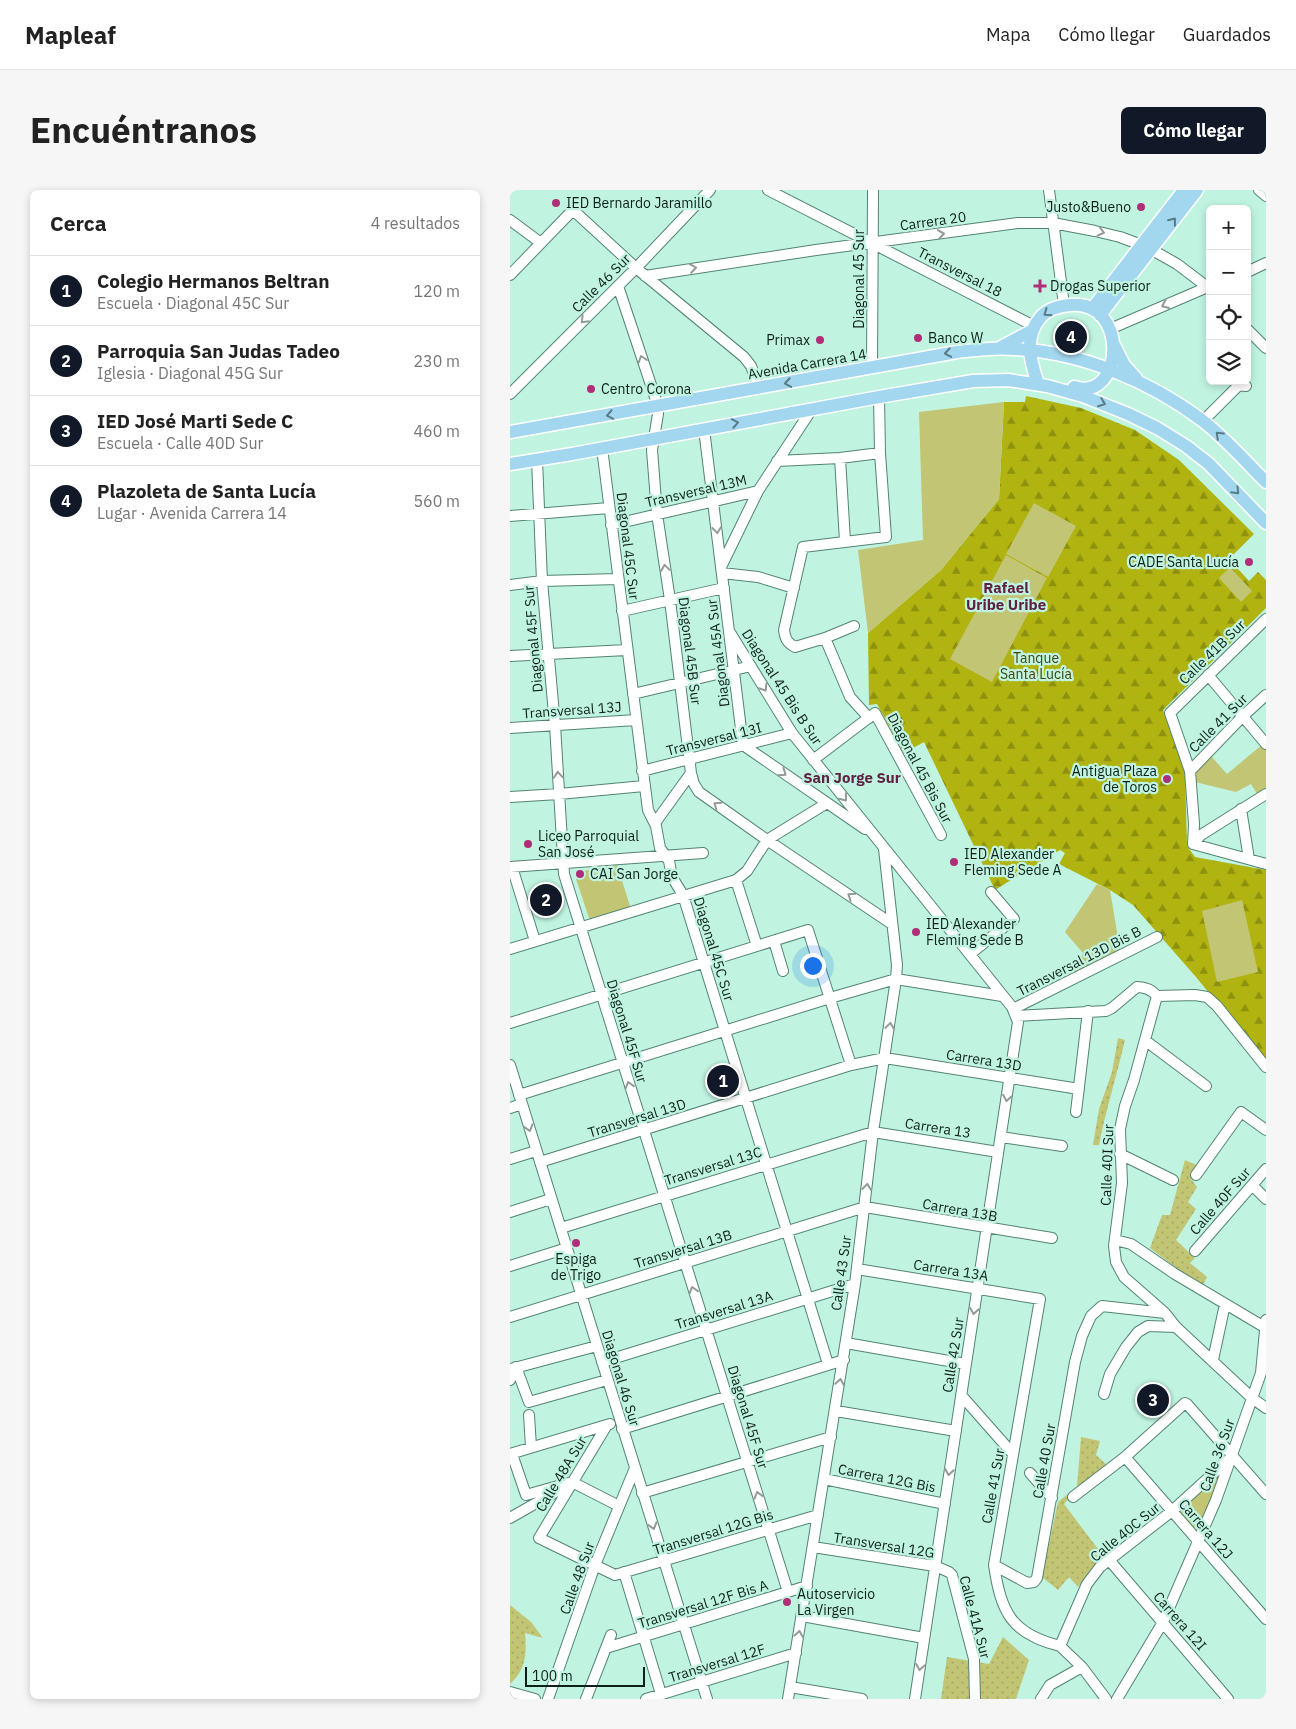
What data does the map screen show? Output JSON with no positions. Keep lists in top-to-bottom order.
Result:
{
  "streets": {
    "main road": ["Avenida Carrera 14"],
    "street": [
      "Carrera 20",
      "Transversal 18",
      "Diagonal 45 Sur",
      "Calle 46 Sur",
      "Transversal 13M",
      "Diagonal 45C Sur",
      "Diagonal 45F Sur",
      "Diagonal 45B Sur",
      "Calle 41B Sur",
      "Diagonal 45A Sur",
      "Diagonal 45 Bis B Sur",
      "Transversal 13J",
      "Calle 41 Sur",
      "Transversal 13I",
      "Diagonal 45 Bis Sur",
      "Transversal 13D Bis B",
      "Carrera 13D",
      "Transversal 13D",
      "Carrera 13",
      "Calle 40I Sur",
      "Transversal 13C",
      "Calle 40F Sur",
      "Carrera 13B",
      "Transversal 13B",
      "Carrera 13A",
      "Calle 43 Sur",
      "Transversal 13A",
      "Calle 42 Sur",
      "Diagonal 46 Sur",
      "Calle 36 Sur",
      "Calle 40 Sur",
      "Calle 48A Sur",
      "Carrera 12G Bis",
      "Carrera 12J",
      "Transversal 12G Bis",
      "Calle 40C Sur",
      "Transversal 12G",
      "Calle 48 Sur",
      "Transversal 12F Bis A",
      "Calle 41A Sur",
      "Carrera 12I",
      "Transversal 12F"
    ]
  },
  "crossings": [
    ["Carrera 20", "Transversal 18"],
    ["Carrera 20", "Diagonal 45 Sur"],
    ["Carrera 20", "Calle 46 Sur"],
    ["Transversal 18", "Diagonal 45 Sur"],
    ["Diagonal 45 Sur", "Avenida Carrera 14"],
    ["Calle 46 Sur", "Diagonal 45B Sur"],
    ["Avenida Carrera 14", "Diagonal 45B Sur"],
    ["Transversal 13M", "Diagonal 45C Sur"],
    ["Transversal 13M", "Diagonal 45B Sur"],
    ["Transversal 13M", "Diagonal 45A Sur"],
    ["Diagonal 45C Sur", "Transversal 13J"],
    ["Diagonal 45C Sur", "Transversal 13I"],
    ["Diagonal 45C Sur", "Transversal 13D"],
    ["Diagonal 45C Sur", "Transversal 13C"],
    ["Diagonal 45C Sur", "Transversal 13B"],
    ["Diagonal 45C Sur", "Transversal 13A"],
    ["Diagonal 45F Sur", "Transversal 13J"],
    ["Diagonal 45F Sur", "Transversal 13D"],
    ["Diagonal 45F Sur", "Transversal 13C"],
    ["Diagonal 45F Sur", "Transversal 13B"],
    ["Diagonal 45F Sur", "Transversal 13A"],
    ["Diagonal 45F Sur", "Transversal 12G Bis"],
    ["Diagonal 45F Sur", "Transversal 12F Bis A"],
    ["Diagonal 45B Sur", "Transversal 13I"],
    ["Diagonal 45B Sur", "Calle 43 Sur"],
    ["Calle 41B Sur", "Calle 41 Sur"],
    ["Diagonal 45A Sur", "Diagonal 45 Bis B Sur"],
    ["Diagonal 45A Sur", "Transversal 13I"],
    ["Diagonal 45 Bis B Sur", "Transversal 13I"],
    ["Diagonal 45 Bis B Sur", "Transversal 13D Bis B"],
    ["Diagonal 45 Bis B Sur", "Calle 43 Sur"],
    ["Diagonal 45 Bis B Sur", "Calle 42 Sur"],
    ["Calle 41 Sur", "Carrera 13A"],
    ["Calle 41 Sur", "Calle 40 Sur"],
    ["Calle 41 Sur", "Calle 40C Sur"],
    ["Transversal 13D Bis B", "Calle 42 Sur"],
    ["Carrera 13D", "Transversal 13D"],
    ["Carrera 13D", "Calle 43 Sur"],
    ["Carrera 13D", "Calle 42 Sur"],
    ["Transversal 13D", "Calle 43 Sur"],
    ["Transversal 13D", "Diagonal 46 Sur"],
    ["Carrera 13", "Transversal 13C"],
    ["Carrera 13", "Calle 43 Sur"],
    ["Carrera 13", "Calle 42 Sur"],
    ["Calle 40I Sur", "Calle 40 Sur"],
    ["Transversal 13C", "Calle 43 Sur"],
    ["Transversal 13C", "Diagonal 46 Sur"],
    ["Carrera 13B", "Transversal 13B"],
    ["Carrera 13B", "Calle 43 Sur"],
    ["Carrera 13B", "Calle 42 Sur"],
    ["Transversal 13B", "Calle 43 Sur"],
    ["Transversal 13B", "Diagonal 46 Sur"],
    ["Carrera 13A", "Calle 43 Sur"],
    ["Carrera 13A", "Calle 42 Sur"],
    ["Calle 43 Sur", "Transversal 13A"],
    ["Calle 43 Sur", "Carrera 12G Bis"],
    ["Calle 43 Sur", "Transversal 12G Bis"],
    ["Calle 43 Sur", "Transversal 12G"],
    ["Calle 43 Sur", "Transversal 12F Bis A"],
    ["Calle 43 Sur", "Transversal 12F"],
    ["Transversal 13A", "Diagonal 46 Sur"],
    ["Calle 42 Sur", "Carrera 12G Bis"],
    ["Calle 42 Sur", "Transversal 12G"],
    ["Diagonal 46 Sur", "Transversal 12G Bis"],
    ["Diagonal 46 Sur", "Calle 48 Sur"],
    ["Diagonal 46 Sur", "Transversal 12F Bis A"],
    ["Diagonal 46 Sur", "Transversal 12F"],
    ["Calle 36 Sur", "Carrera 12J"],
    ["Calle 36 Sur", "Calle 40C Sur"],
    ["Calle 36 Sur", "Carrera 12I"],
    ["Calle 48A Sur", "Calle 48 Sur"],
    ["Carrera 12J", "Calle 40C Sur"],
    ["Calle 40C Sur", "Carrera 12I"],
    ["Transversal 12G", "Calle 41A Sur"]
  ],
  "one_way": ["Carrera 20", "Calle 46 Sur", "Calle 42 Sur"],
  "districts": ["Rafael Uribe Uribe", "San Jorge Sur"],
  "parks": ["Tanque Santa Lucía"],
  "places": {
    "other": [
      "IED Bernardo Jaramillo",
      "Justo&Bueno",
      "Banco W",
      "Primax",
      "Centro Corona",
      "CADE Santa Lucía",
      "Antigua Plaza de Toros",
      "Liceo Parroquial San José",
      "IED Alexander Fleming Sede A",
      "CAI San Jorge",
      "IED Alexander Fleming Sede B",
      "Espiga de Trigo",
      "Autoservicio La Virgen"
    ],
    "health": ["Drogas Superior"]
  },
  "scale_bar": "100 m",
  "page": {
    "header": "Mapleaf",
    "nav": ["Mapa", "Cómo llegar", "Guardados"],
    "title": "Encuéntranos",
    "buttons": "Cómo llegar",
    "heading": ["Cerca", "4 resultados"],
    "map_buttons": ["+", "−"],
    "list": [
      {
        "mark": "1",
        "name": "Colegio Hermanos Beltran",
        "note": "Escuela · Diagonal 45C Sur",
        "value": "120 m"
      },
      {
        "mark": "2",
        "name": "Parroquia San Judas Tadeo",
        "note": "Iglesia · Diagonal 45G Sur",
        "value": "230 m"
      },
      {
        "mark": "3",
        "name": "IED José Marti Sede C",
        "note": "Escuela · Calle 40D Sur",
        "value": "460 m"
      },
      {
        "mark": "4",
        "name": "Plazoleta de Santa Lucía",
        "note": "Lugar · Avenida Carrera 14",
        "value": "560 m"
      }
    ],
    "pins": [
      "4",
      "2",
      "1",
      "3"
    ],
    "scale": "100 m"
  }
}
